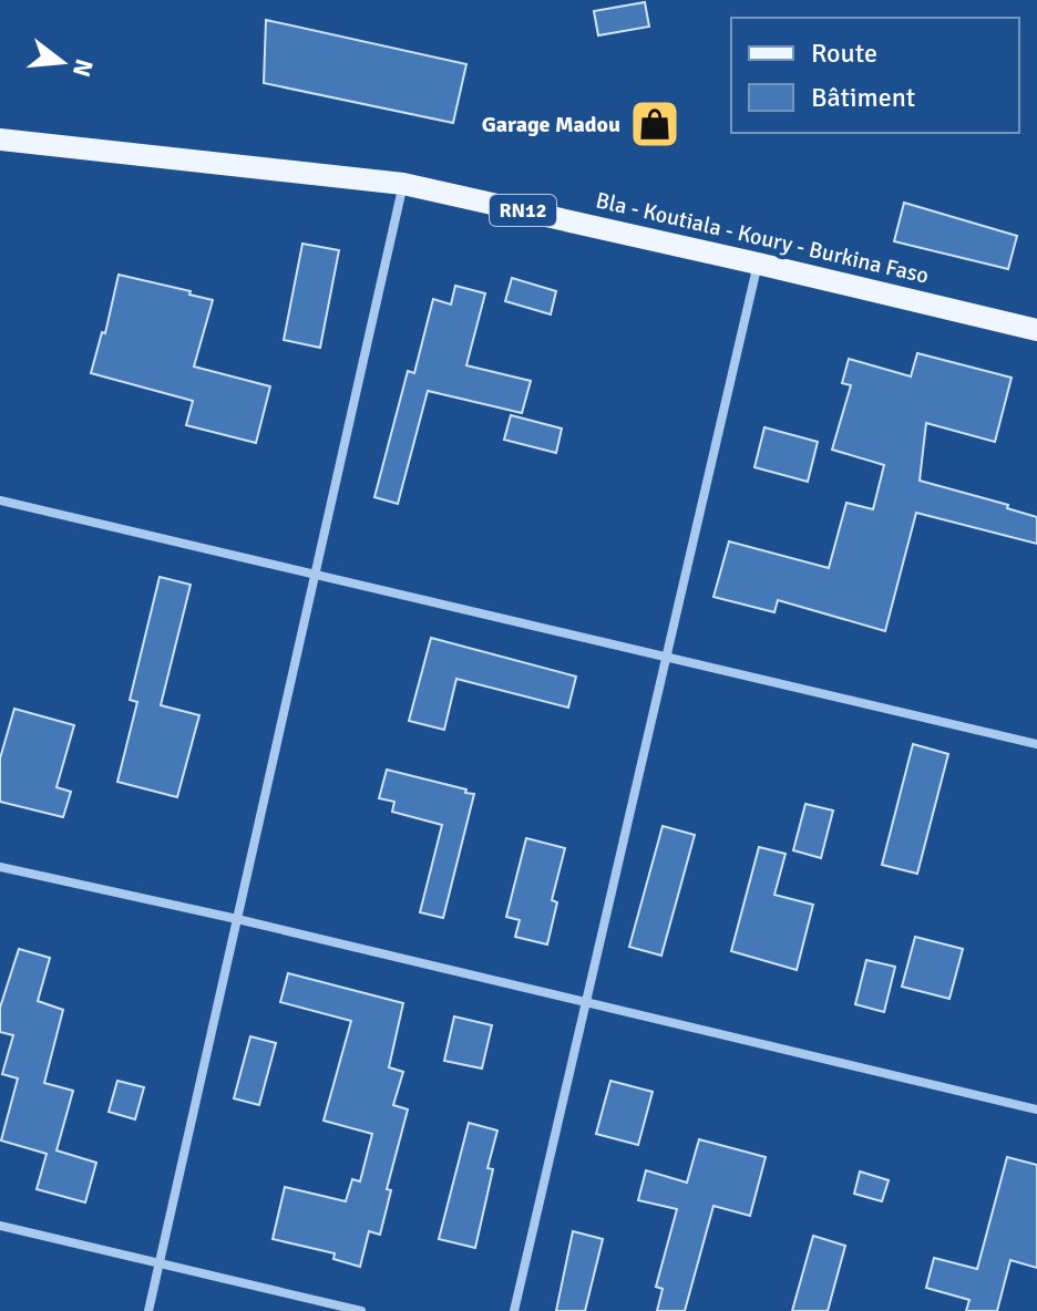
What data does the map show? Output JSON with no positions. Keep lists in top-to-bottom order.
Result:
{
  "streets": {
    "main road": ["RN12", "Bla - Koutiala - Koury - Burkina Faso"]
  },
  "places": {
    "shop": ["Garage Madou"]
  },
  "legend": ["Route", "Bâtiment"],
  "north": "right"
}
